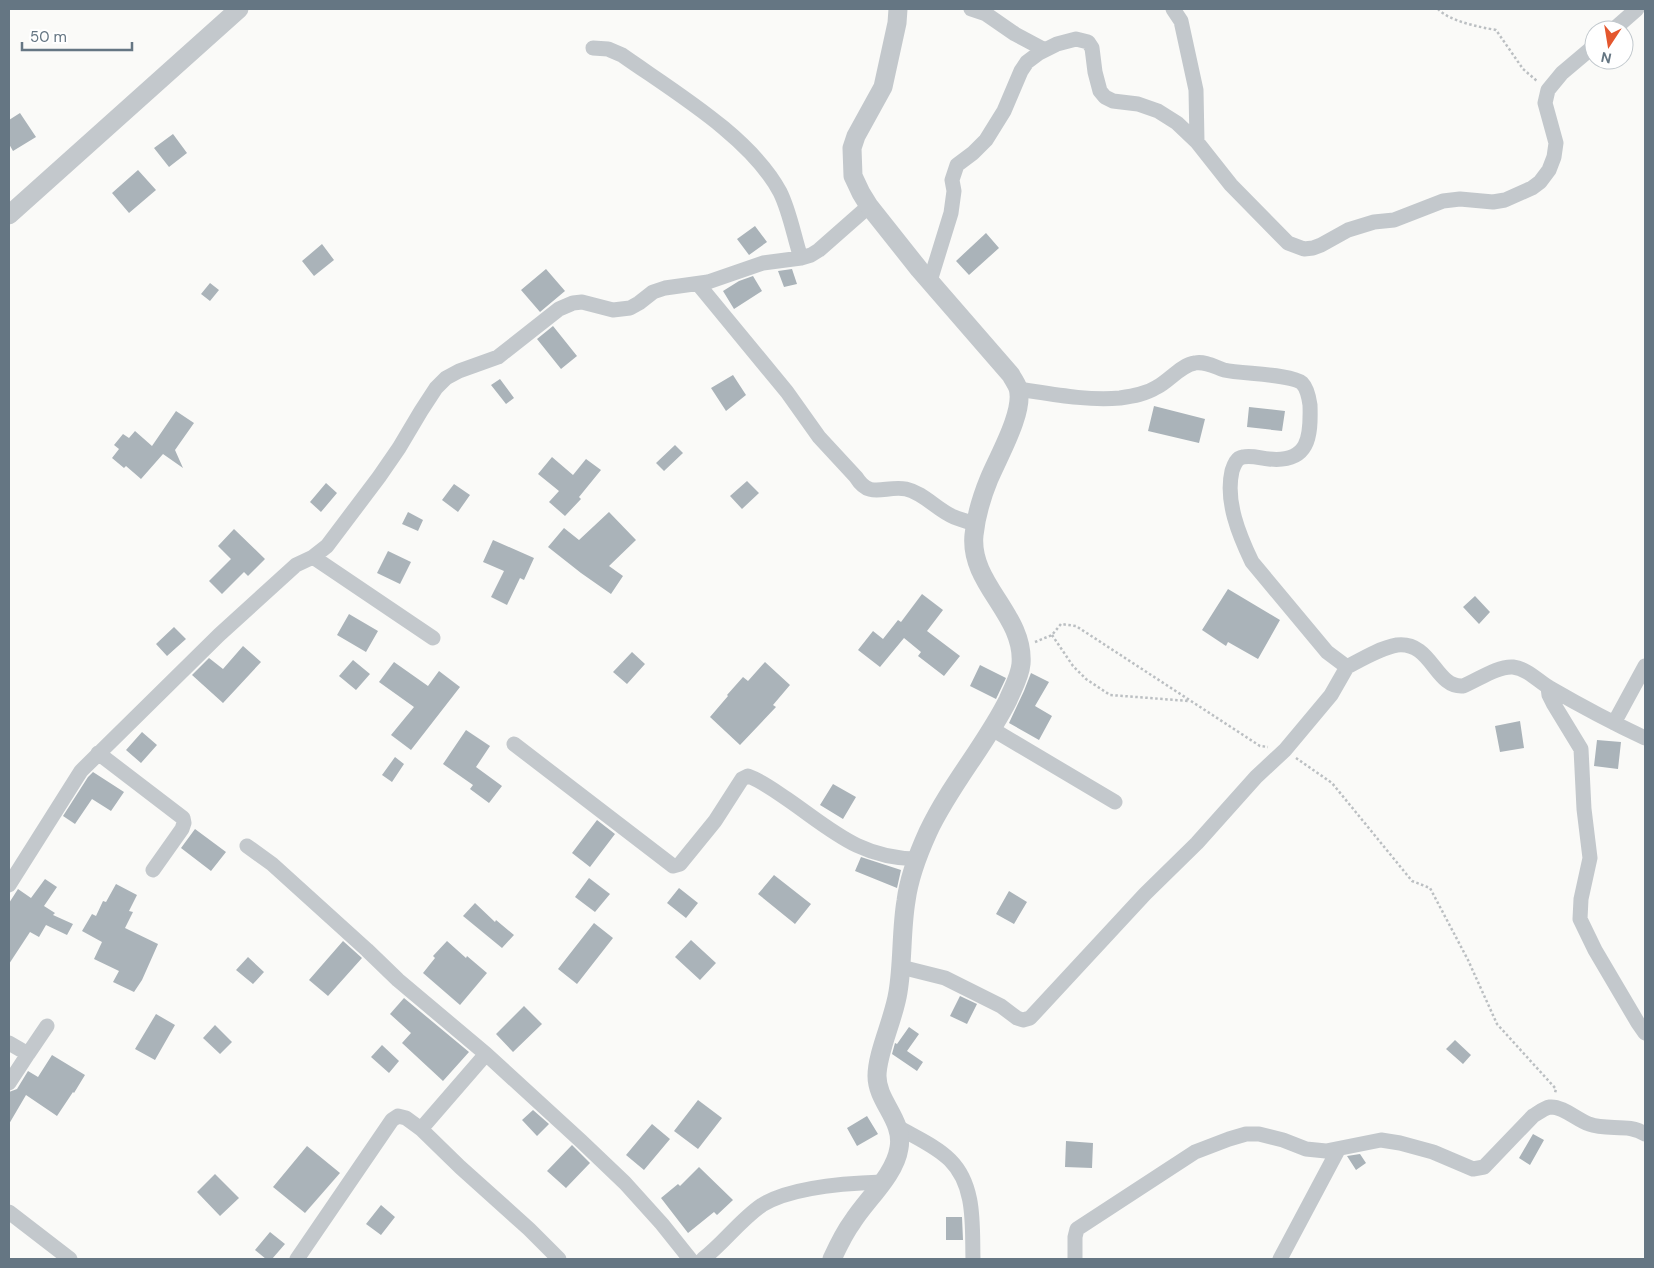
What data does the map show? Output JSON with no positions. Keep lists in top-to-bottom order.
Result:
{
  "scale_bar": "50 m",
  "north": "bottom"
}
